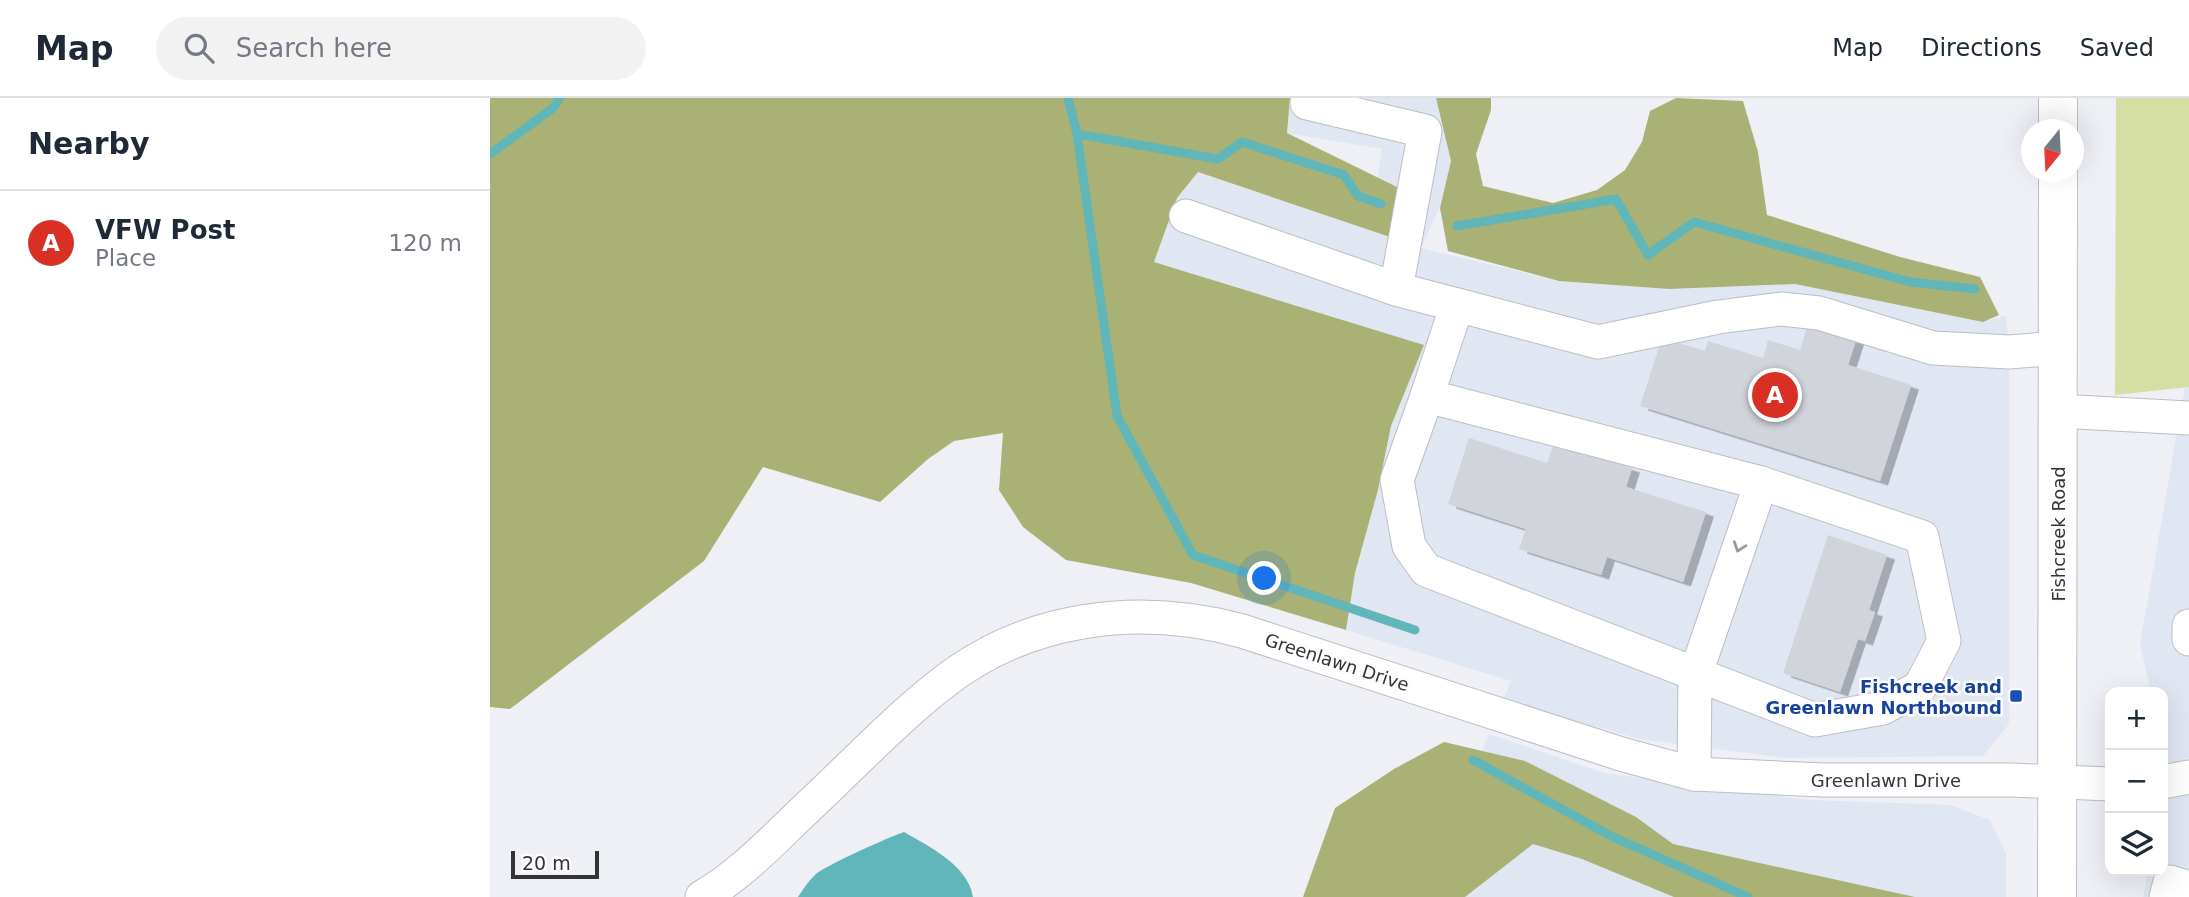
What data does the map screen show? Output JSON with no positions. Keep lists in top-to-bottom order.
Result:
{
  "streets": {
    "main road": ["Fishcreek Road"],
    "street": ["Greenlawn Drive"]
  },
  "crossings": [
    ["Fishcreek Road", "Greenlawn Drive"]
  ],
  "places": {
    "transit": ["Fishcreek and Greenlawn Northbound"]
  },
  "scale_bar": "20 m",
  "north": "bottom",
  "page": {
    "header": "Map",
    "search": "Search here",
    "nav": ["Map", "Directions", "Saved"],
    "heading": "Nearby",
    "list": [
      {
        "mark": "A",
        "name": "VFW Post",
        "note": "Place",
        "value": "120 m"
      }
    ],
    "pins": "A",
    "map_buttons": ["+", "−"],
    "scale": "20 m"
  }
}
